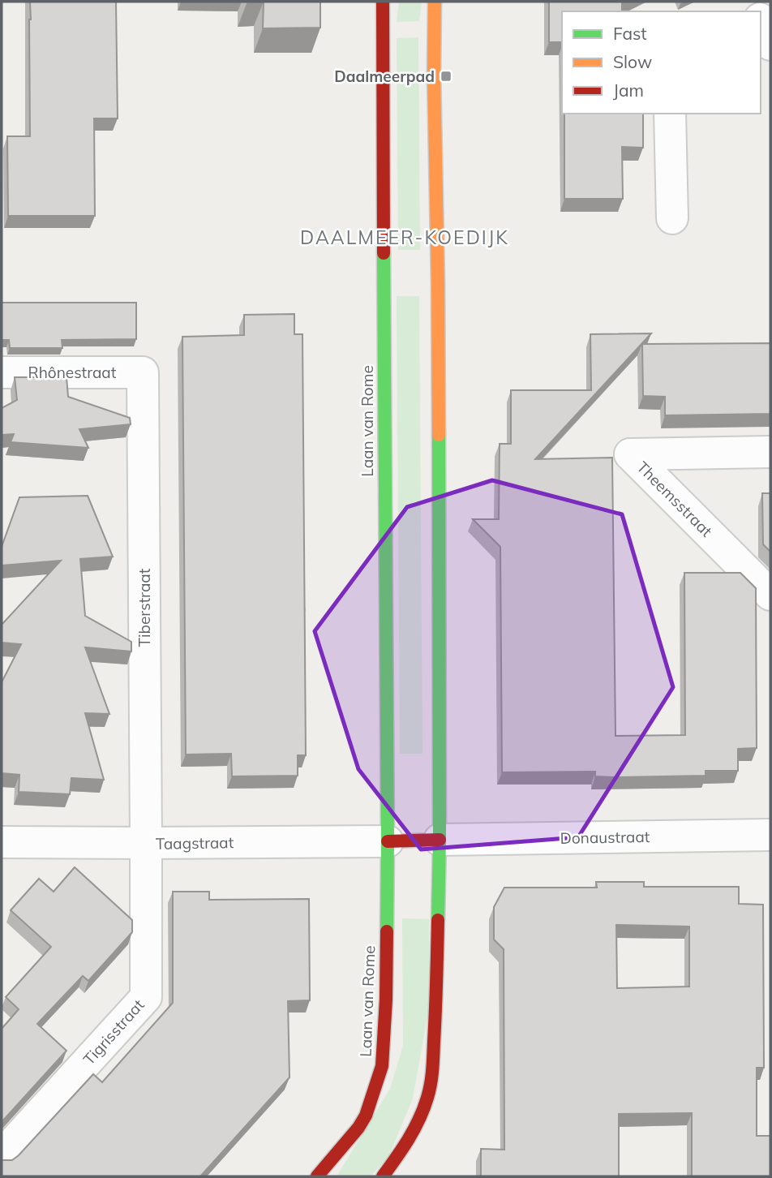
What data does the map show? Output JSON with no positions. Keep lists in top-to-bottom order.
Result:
{
  "streets": {
    "street": [
      "Rhônestraat",
      "Laan van Rome",
      "Theemsstraat",
      "Tiberstraat",
      "Donaustraat",
      "Taagstraat",
      "Tigrisstraat"
    ]
  },
  "crossings": [
    ["Rhônestraat", "Tiberstraat"],
    ["Laan van Rome", "Taagstraat"],
    ["Tiberstraat", "Taagstraat"],
    ["Tiberstraat", "Tigrisstraat"],
    ["Taagstraat", "Tigrisstraat"]
  ],
  "districts": ["DAALMEER-KOEDIJK"],
  "places": {
    "transit": ["Daalmeerpad"]
  },
  "legend": ["Fast", "Slow", "Jam"]
}
